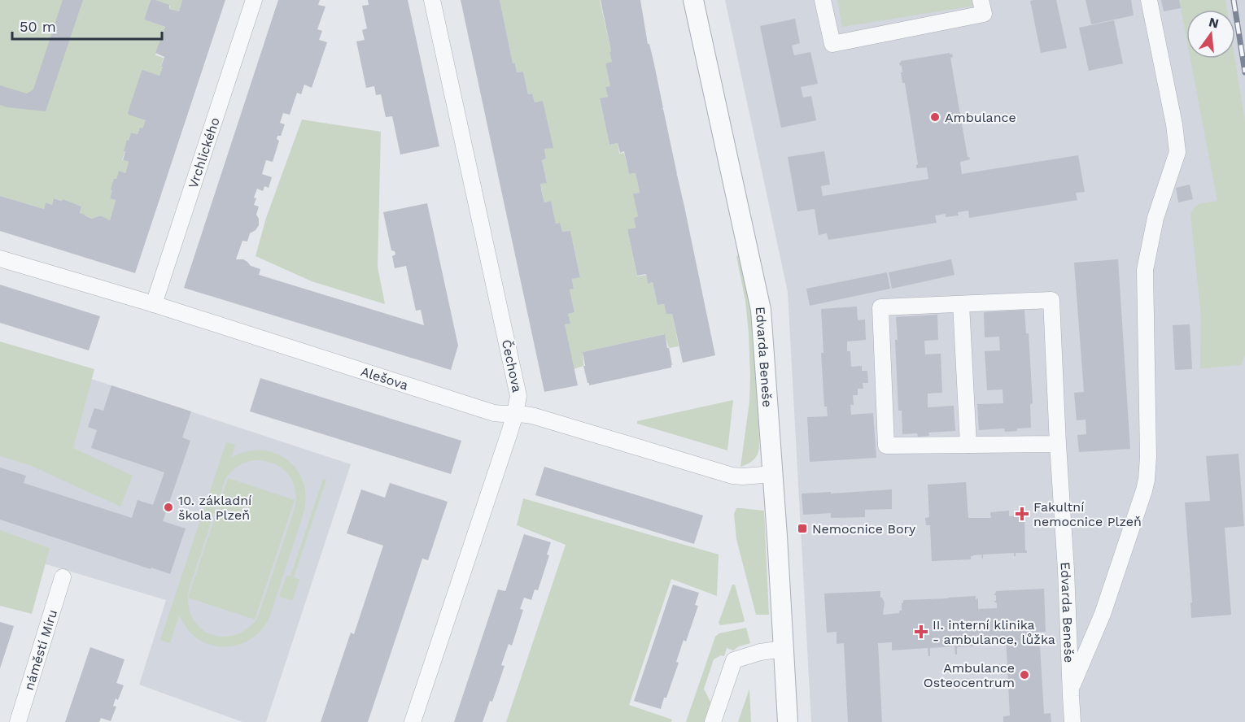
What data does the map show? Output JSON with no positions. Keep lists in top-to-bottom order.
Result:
{
  "streets": {
    "street": [
      "Vrchlického",
      "Edvarda Beneše",
      "Čechova",
      "Alešova",
      "náměstí Míru"
    ]
  },
  "crossings": [
    ["Vrchlického", "Alešova"],
    ["Edvarda Beneše", "Alešova"],
    ["Čechova", "Alešova"]
  ],
  "places": {
    "other": ["Ambulance", "10. základní škola Plzeň", "Ambulance Osteocentrum"],
    "health": ["Fakultní nemocnice Plzeň", "II. interní klinika - ambulance, lůžka"],
    "transit": ["Nemocnice Bory"]
  },
  "scale_bar": "50 m",
  "north": "top"
}
